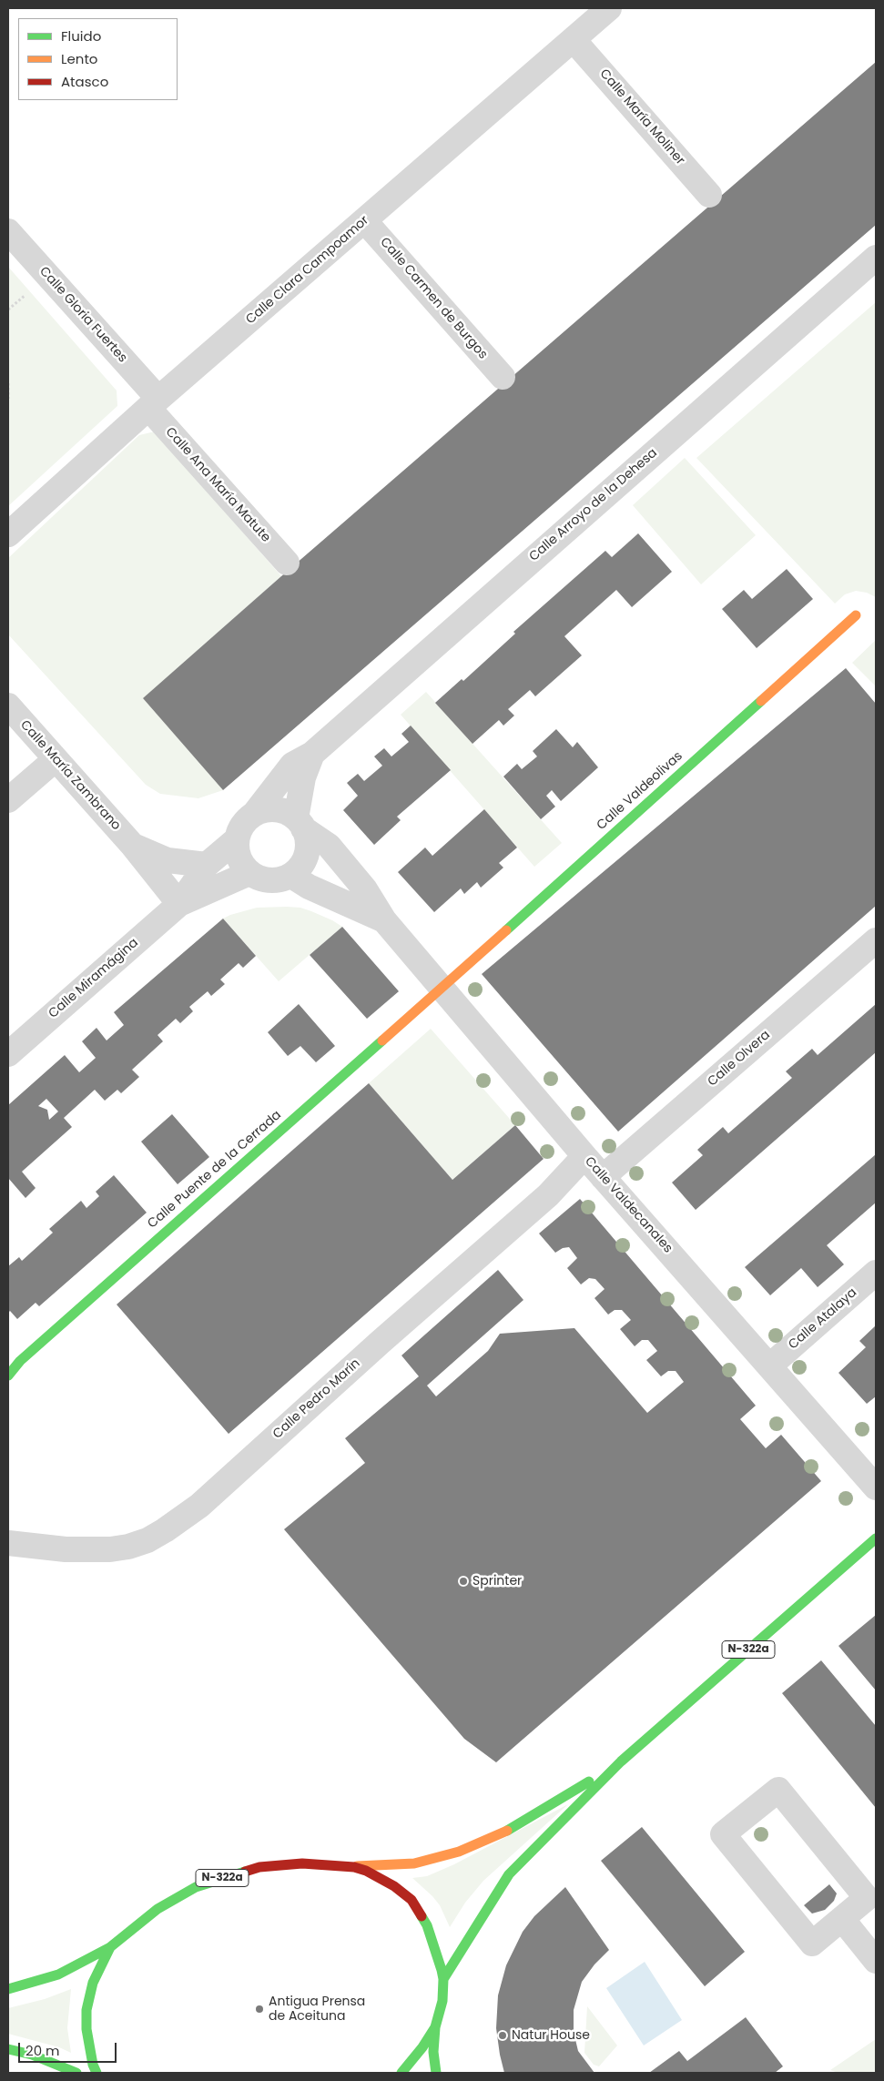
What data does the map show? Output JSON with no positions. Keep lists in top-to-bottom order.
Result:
{
  "streets": {
    "main road": ["Calle Valdeolivas", "Calle Puente de la Cerrada", "N-322a"],
    "street": [
      "Calle María Moliner",
      "Calle Clara Campoamor",
      "Calle Carmen de Burgos",
      "Calle Gloria Fuertes",
      "Calle Ana María Matute",
      "Calle Arroyo de la Dehesa",
      "Calle María Zambrano",
      "Calle Miramágina",
      "Calle Olvera",
      "Calle Valdecanales",
      "Calle Atalaya",
      "Calle Pedro Marín"
    ]
  },
  "crossings": [
    ["Calle María Moliner", "Calle Clara Campoamor"],
    ["Calle Clara Campoamor", "Calle Carmen de Burgos"],
    ["Calle Clara Campoamor", "Calle Gloria Fuertes"],
    ["Calle Clara Campoamor", "Calle Ana María Matute"],
    ["Calle Gloria Fuertes", "Calle Ana María Matute"],
    ["Calle Arroyo de la Dehesa", "Calle Miramágina"],
    ["Calle Arroyo de la Dehesa", "Calle Valdecanales"],
    ["Calle María Zambrano", "Calle Miramágina"],
    ["Calle Valdeolivas", "Calle Puente de la Cerrada"],
    ["Calle Valdeolivas", "Calle Valdecanales"],
    ["Calle Miramágina", "Calle Valdecanales"],
    ["Calle Olvera", "Calle Valdecanales"],
    ["Calle Puente de la Cerrada", "Calle Valdecanales"],
    ["Calle Valdecanales", "Calle Atalaya"],
    ["Calle Valdecanales", "Calle Pedro Marín"]
  ],
  "places": ["Sprinter", "Antigua Prensa de Aceituna", "Natur House"],
  "legend": ["Fluido", "Lento", "Atasco"],
  "scale_bar": "20 m"
}
